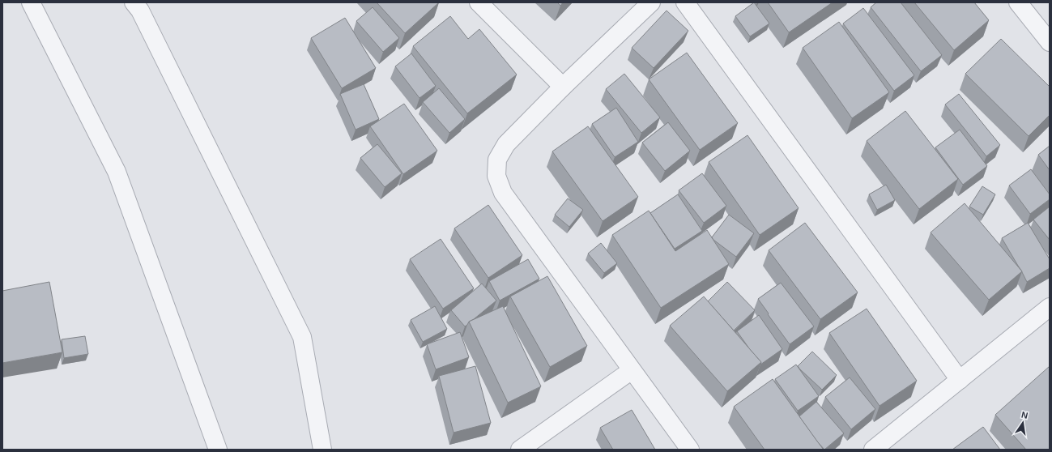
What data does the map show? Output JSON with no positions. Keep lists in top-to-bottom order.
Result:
{
  "north": "top"
}
